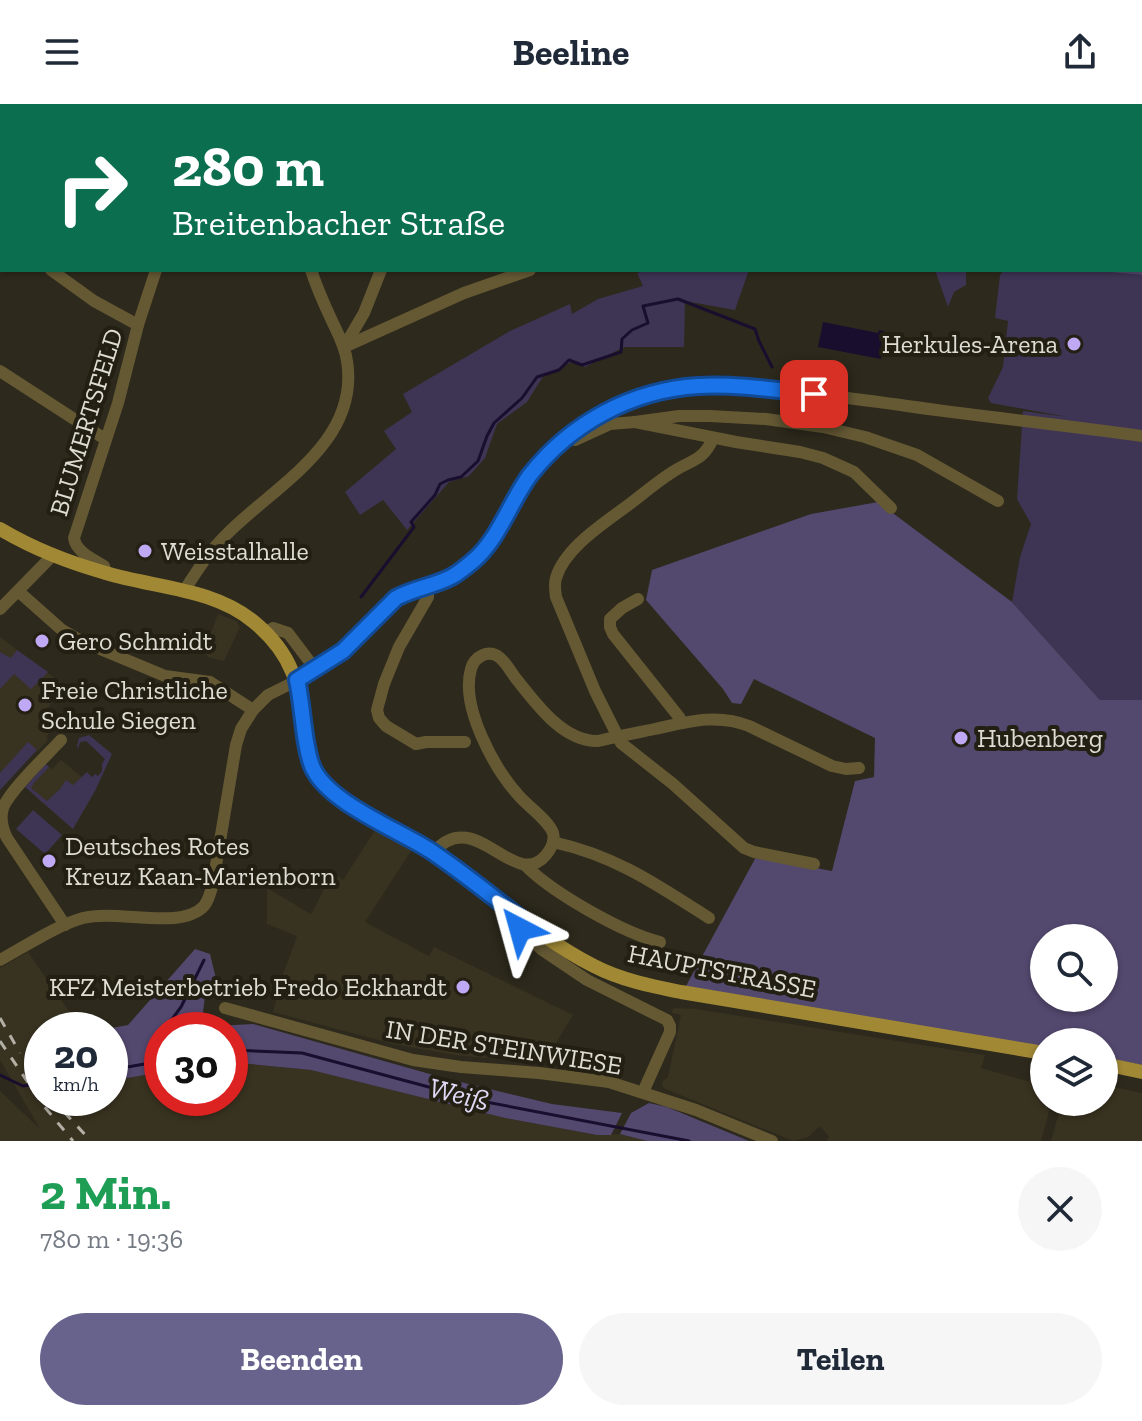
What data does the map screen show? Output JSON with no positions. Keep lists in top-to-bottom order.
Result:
{
  "streets": {
    "main road": ["HAUPTSTRASSE"],
    "street": ["BLUMERTSFELD", "IN DER STEINWIESE"]
  },
  "crossings": [
    ["BLUMERTSFELD", "HAUPTSTRASSE"]
  ],
  "water": ["Weiß"],
  "places": [
    "Herkules-Arena",
    "Weisstalhalle",
    "Gero Schmidt",
    "Freie Christliche Schule Siegen",
    "Hubenberg",
    "Deutsches Rotes Kreuz Kaan-Marienborn",
    "KFZ Meisterbetrieb Fredo Eckhardt"
  ],
  "page": {
    "header": "Beeline",
    "turn": ["280 m", "Breitenbacher Straße"],
    "speed": "20 km/h",
    "limit": "30",
    "heading": ["2 Min.", "780 m · 19:36"],
    "buttons": ["Beenden", "Teilen"]
  }
}
